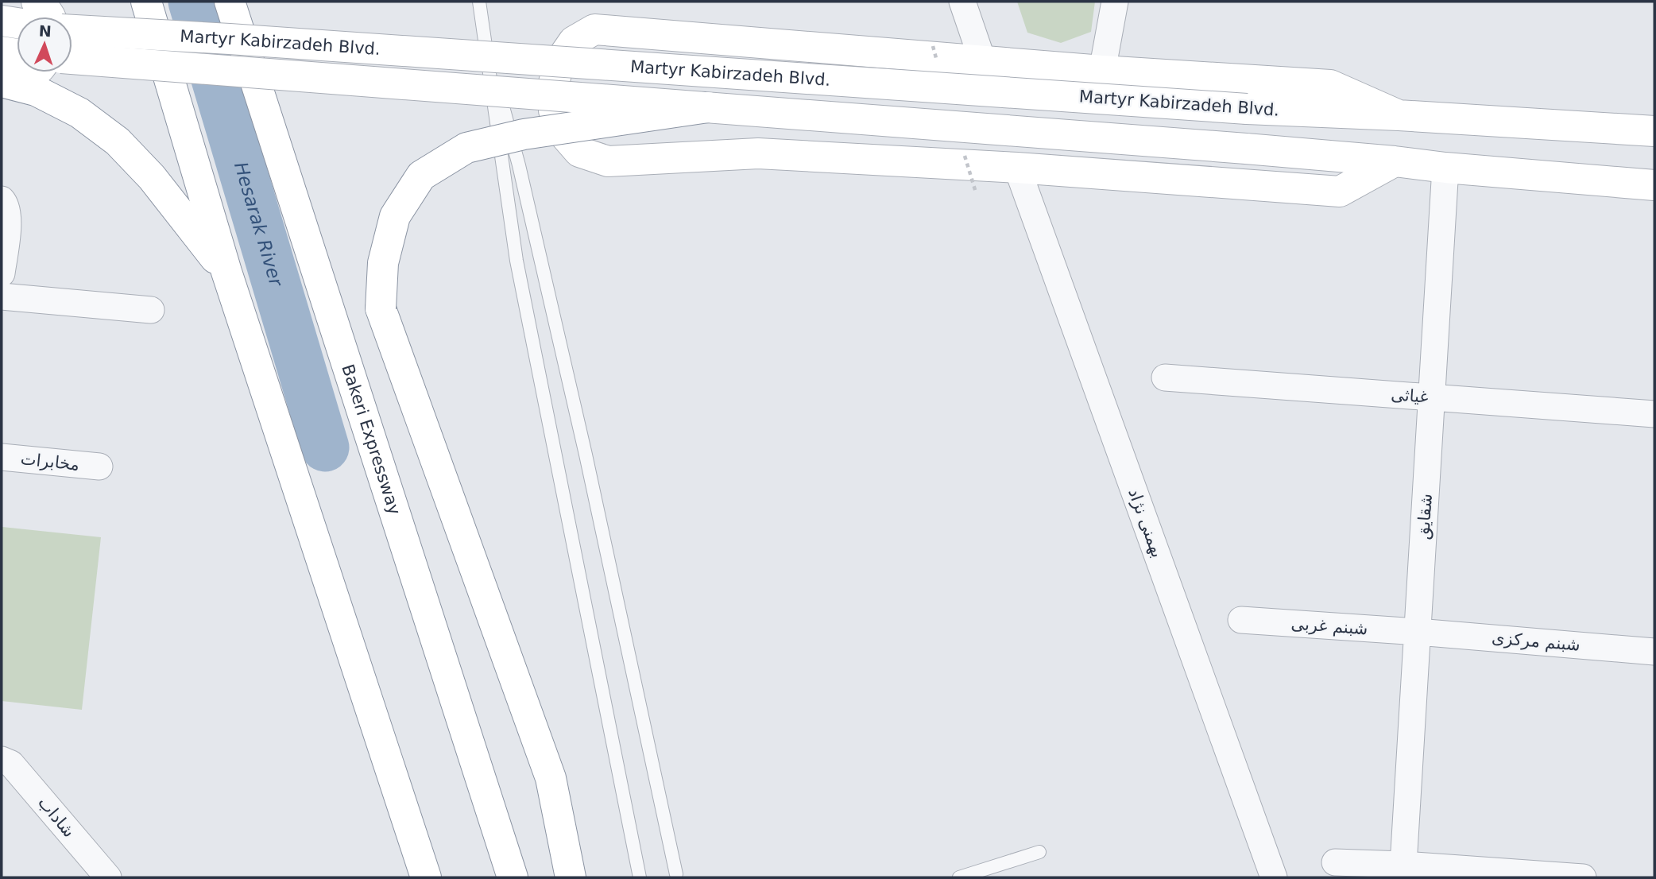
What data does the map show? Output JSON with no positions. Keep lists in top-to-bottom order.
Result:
{
  "streets": {
    "main road": ["Martyr Kabirzadeh Blvd.", "Bakeri Expressway"],
    "street": [
      "غیاثی",
      "مخابرات",
      "شقایق",
      "بهمنی نژاد",
      "شبنم غربی",
      "شبنم مرکزی",
      "شاداب"
    ]
  },
  "crossings": [
    ["Martyr Kabirzadeh Blvd.", "شقایق"],
    ["Martyr Kabirzadeh Blvd.", "بهمنی نژاد"],
    ["غیاثی", "شقایق"],
    ["شقایق", "شبنم غربی"],
    ["شقایق", "شبنم مرکزی"],
    ["شبنم غربی", "شبنم مرکزی"]
  ],
  "water": ["Hesarak River"],
  "north": "top"
}
